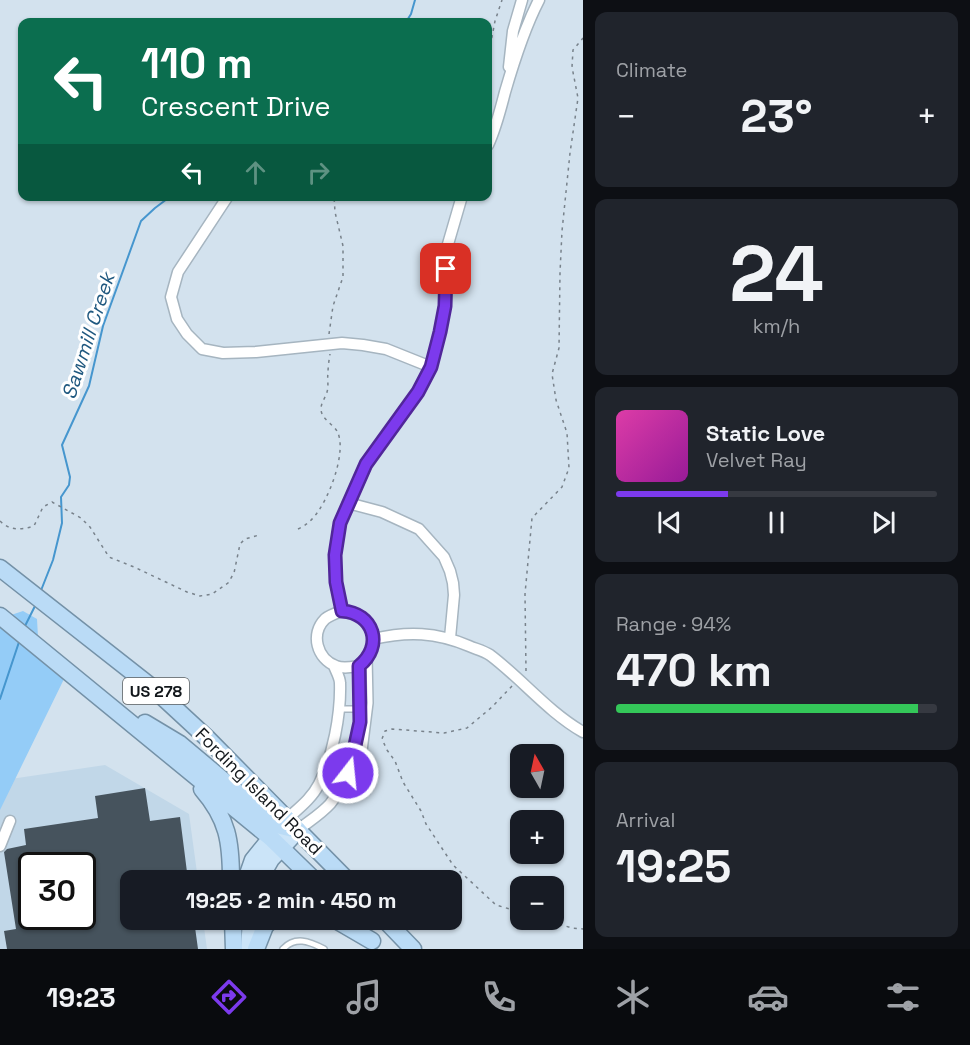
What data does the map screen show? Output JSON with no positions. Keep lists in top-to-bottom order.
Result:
{
  "streets": {
    "highway": ["US 278", "Fording Island Road"]
  },
  "water": ["Sawmill Creek"],
  "north": "top",
  "page": {
    "tile": [
      "Climate",
      ["24", "km/h"],
      ["Range · 94%", "470 km"],
      ["Arrival", "19:25"]
    ],
    "turn": ["110 m", "Crescent Drive"],
    "heat": ["−", "23°", "+"],
    "song": ["Static Love", "Velvet Ray"],
    "map_buttons": ["+", "−"],
    "limit": "30",
    "trip": "19:25 · 2 min · 450 m",
    "tabs": "19:23"
  }
}
